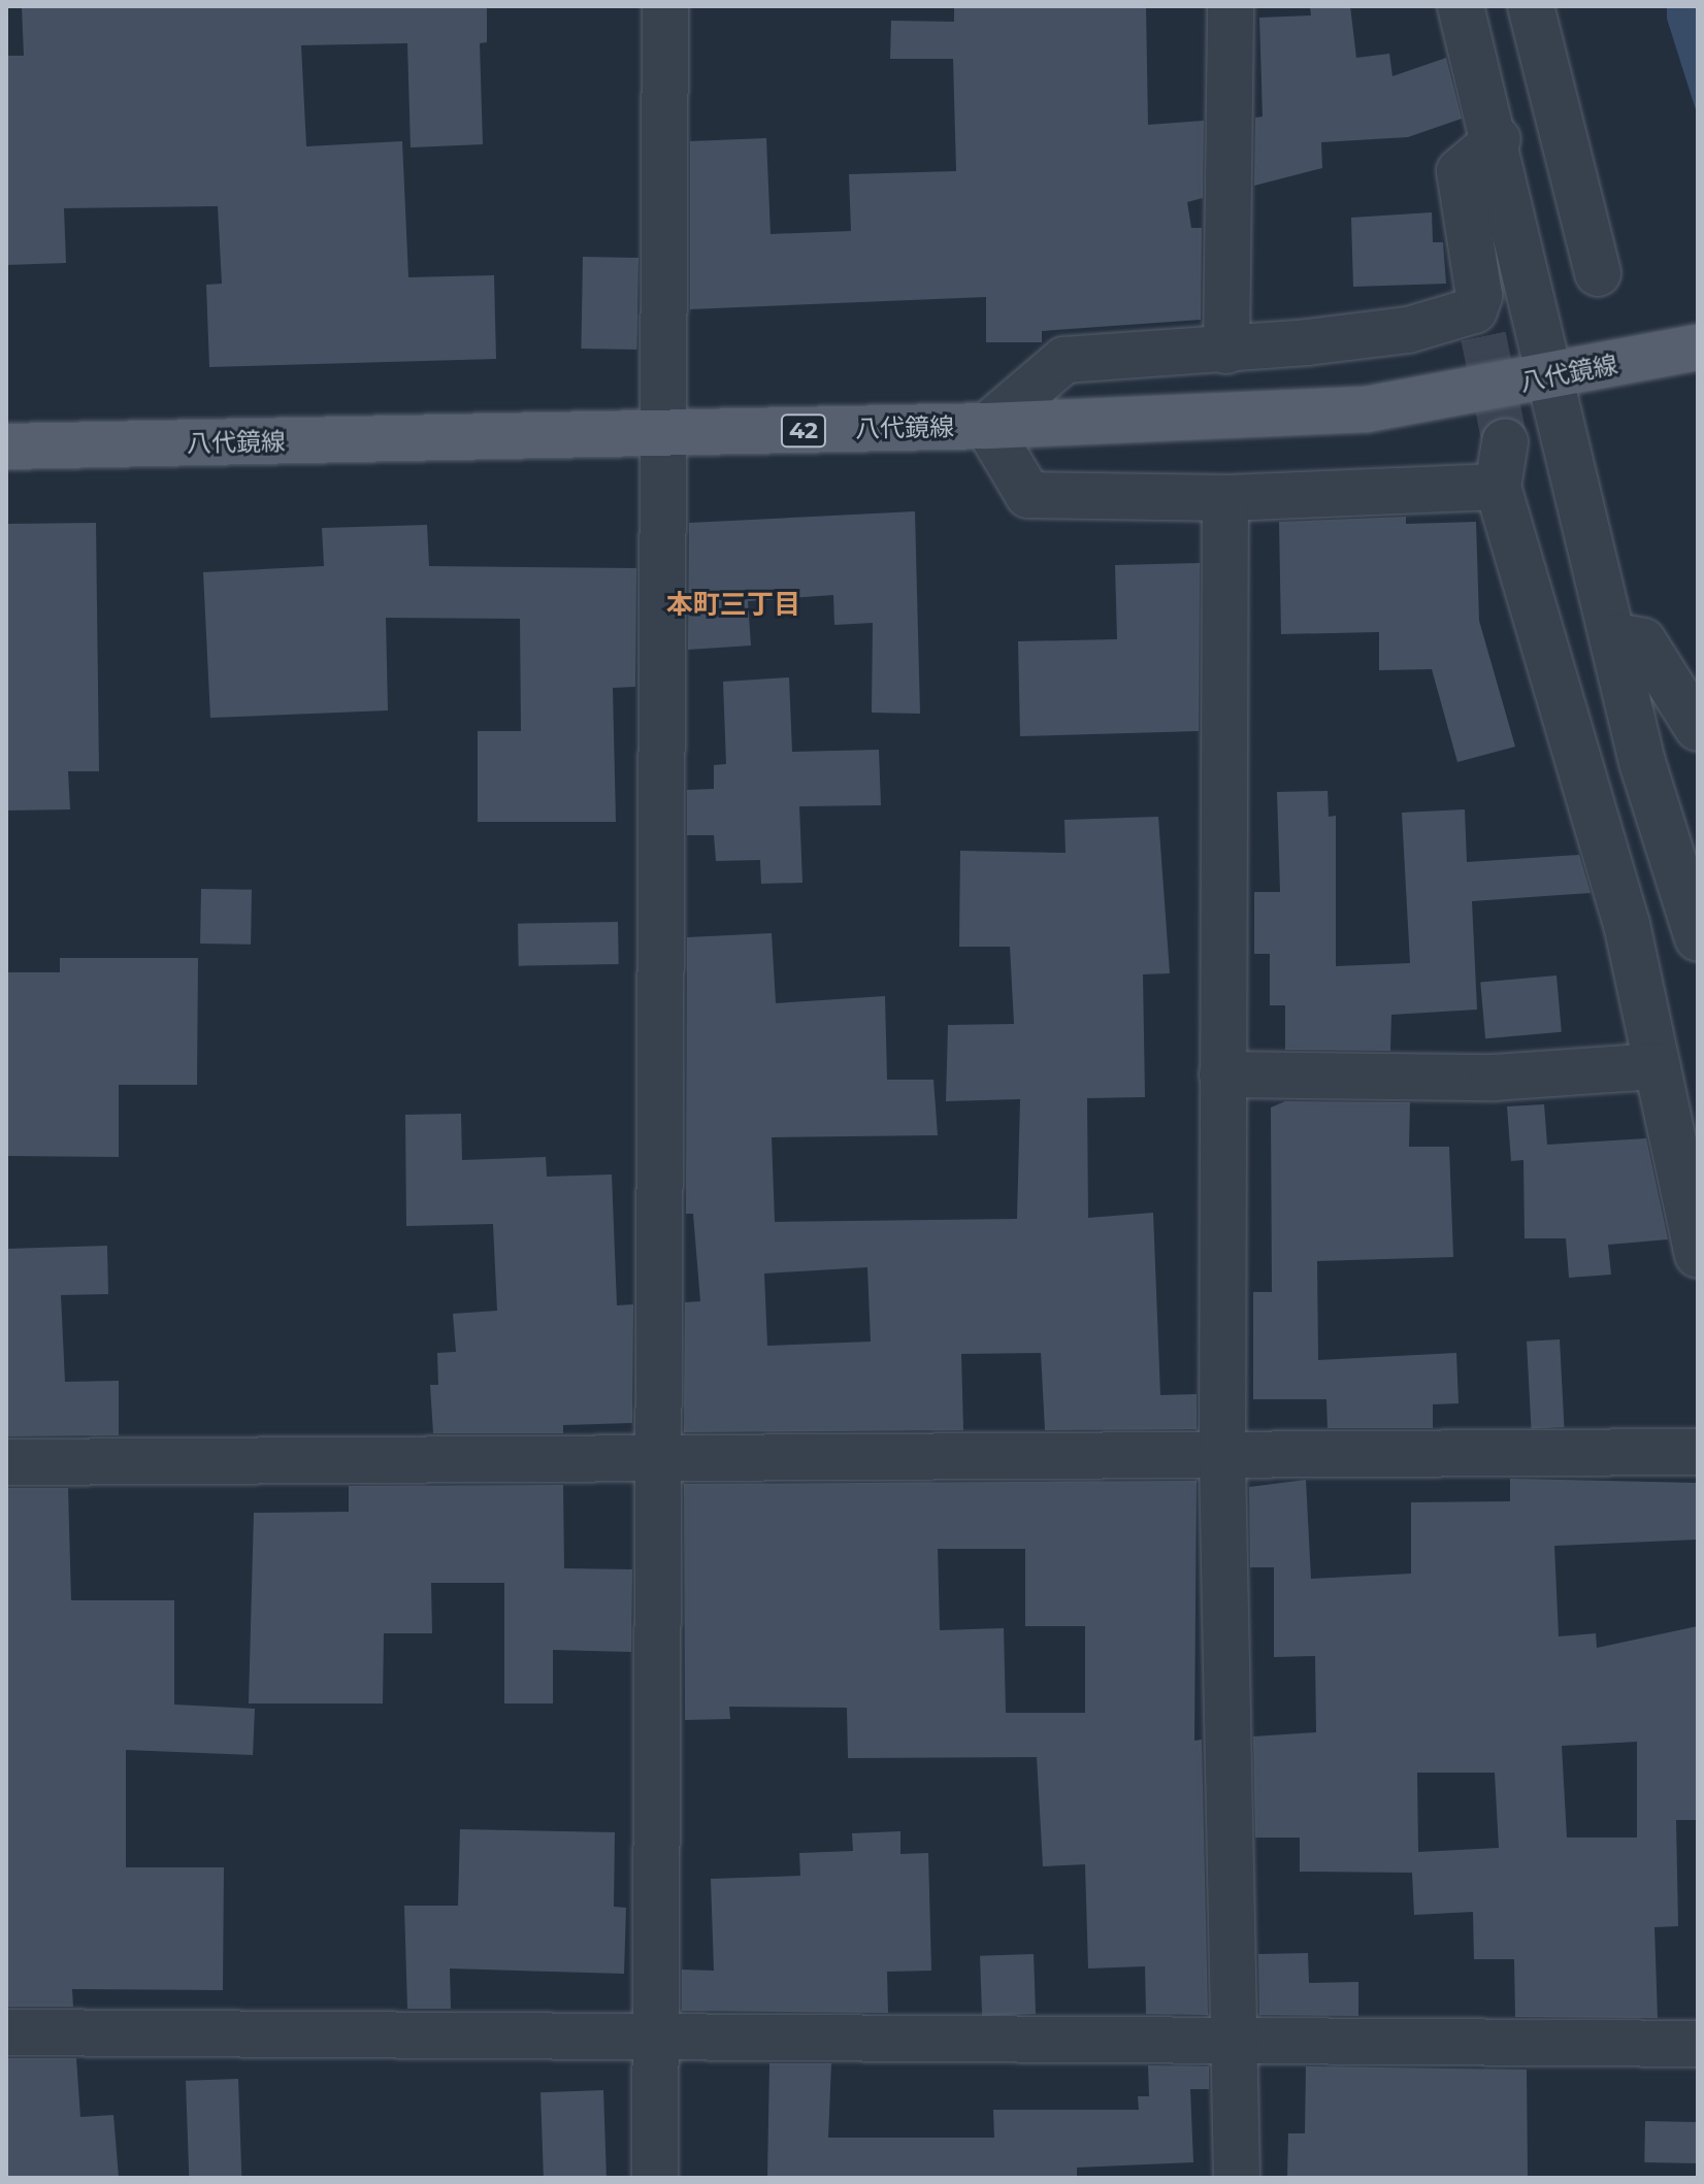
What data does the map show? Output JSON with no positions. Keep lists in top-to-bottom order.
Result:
{
  "streets": {
    "main road": ["八代鏡線", "42"]
  },
  "districts": ["本町三丁目"]
}
